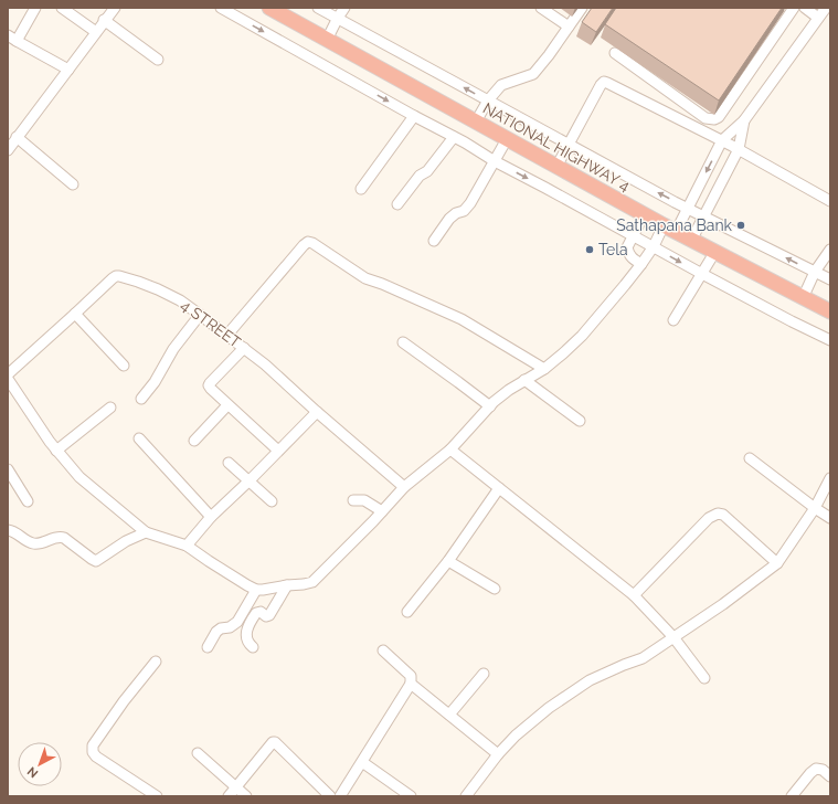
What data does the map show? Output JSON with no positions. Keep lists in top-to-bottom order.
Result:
{
  "streets": {
    "highway": ["NATIONAL HIGHWAY 4"],
    "street": ["4 STREET"]
  },
  "places": ["Sathapana Bank", "Tela"],
  "north": "bottom left"
}
